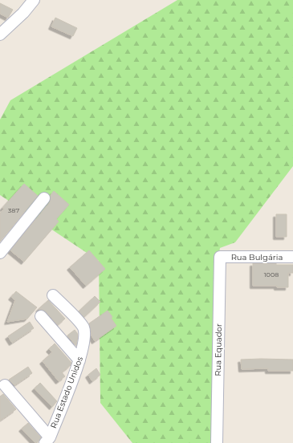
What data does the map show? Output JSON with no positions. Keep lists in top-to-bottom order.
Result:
{
  "streets": {
    "street": ["Rua Bulgária", "Rua Equador", "Rua Estado Unidos"]
  },
  "crossings": [
    ["Rua Bulgária", "Rua Equador"]
  ],
  "house_numbers": ["387", "1008"]
}
